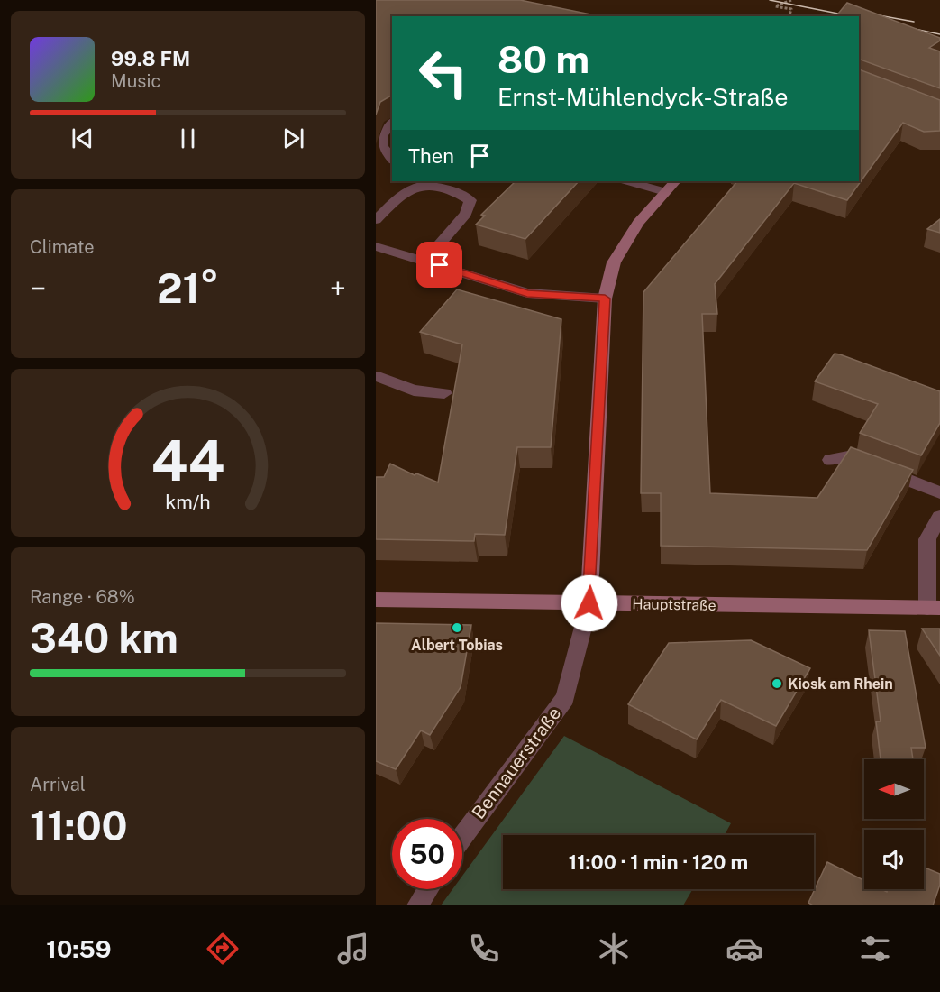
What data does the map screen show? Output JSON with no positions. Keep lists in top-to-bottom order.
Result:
{
  "streets": {
    "main road": ["Hauptstraße"],
    "street": ["Bennauerstraße"]
  },
  "crossings": [
    ["Hauptstraße", "Bennauerstraße"]
  ],
  "places": ["Albert Tobias", "Kiosk am Rhein"],
  "north": "left",
  "page": {
    "turn": ["80 m", "Ernst-Mühlendyck-Straße"],
    "song": ["99.8 FM", "Music"],
    "then": "Then",
    "tile": [
      "Climate",
      ["Range · 68%", "340 km"],
      ["Arrival", "11:00"]
    ],
    "heat": ["−", "21°", "+"],
    "limit": "50",
    "trip": "11:00 · 1 min · 120 m",
    "tabs": "10:59",
    "gauge": ["44", "km/h"]
  }
}
